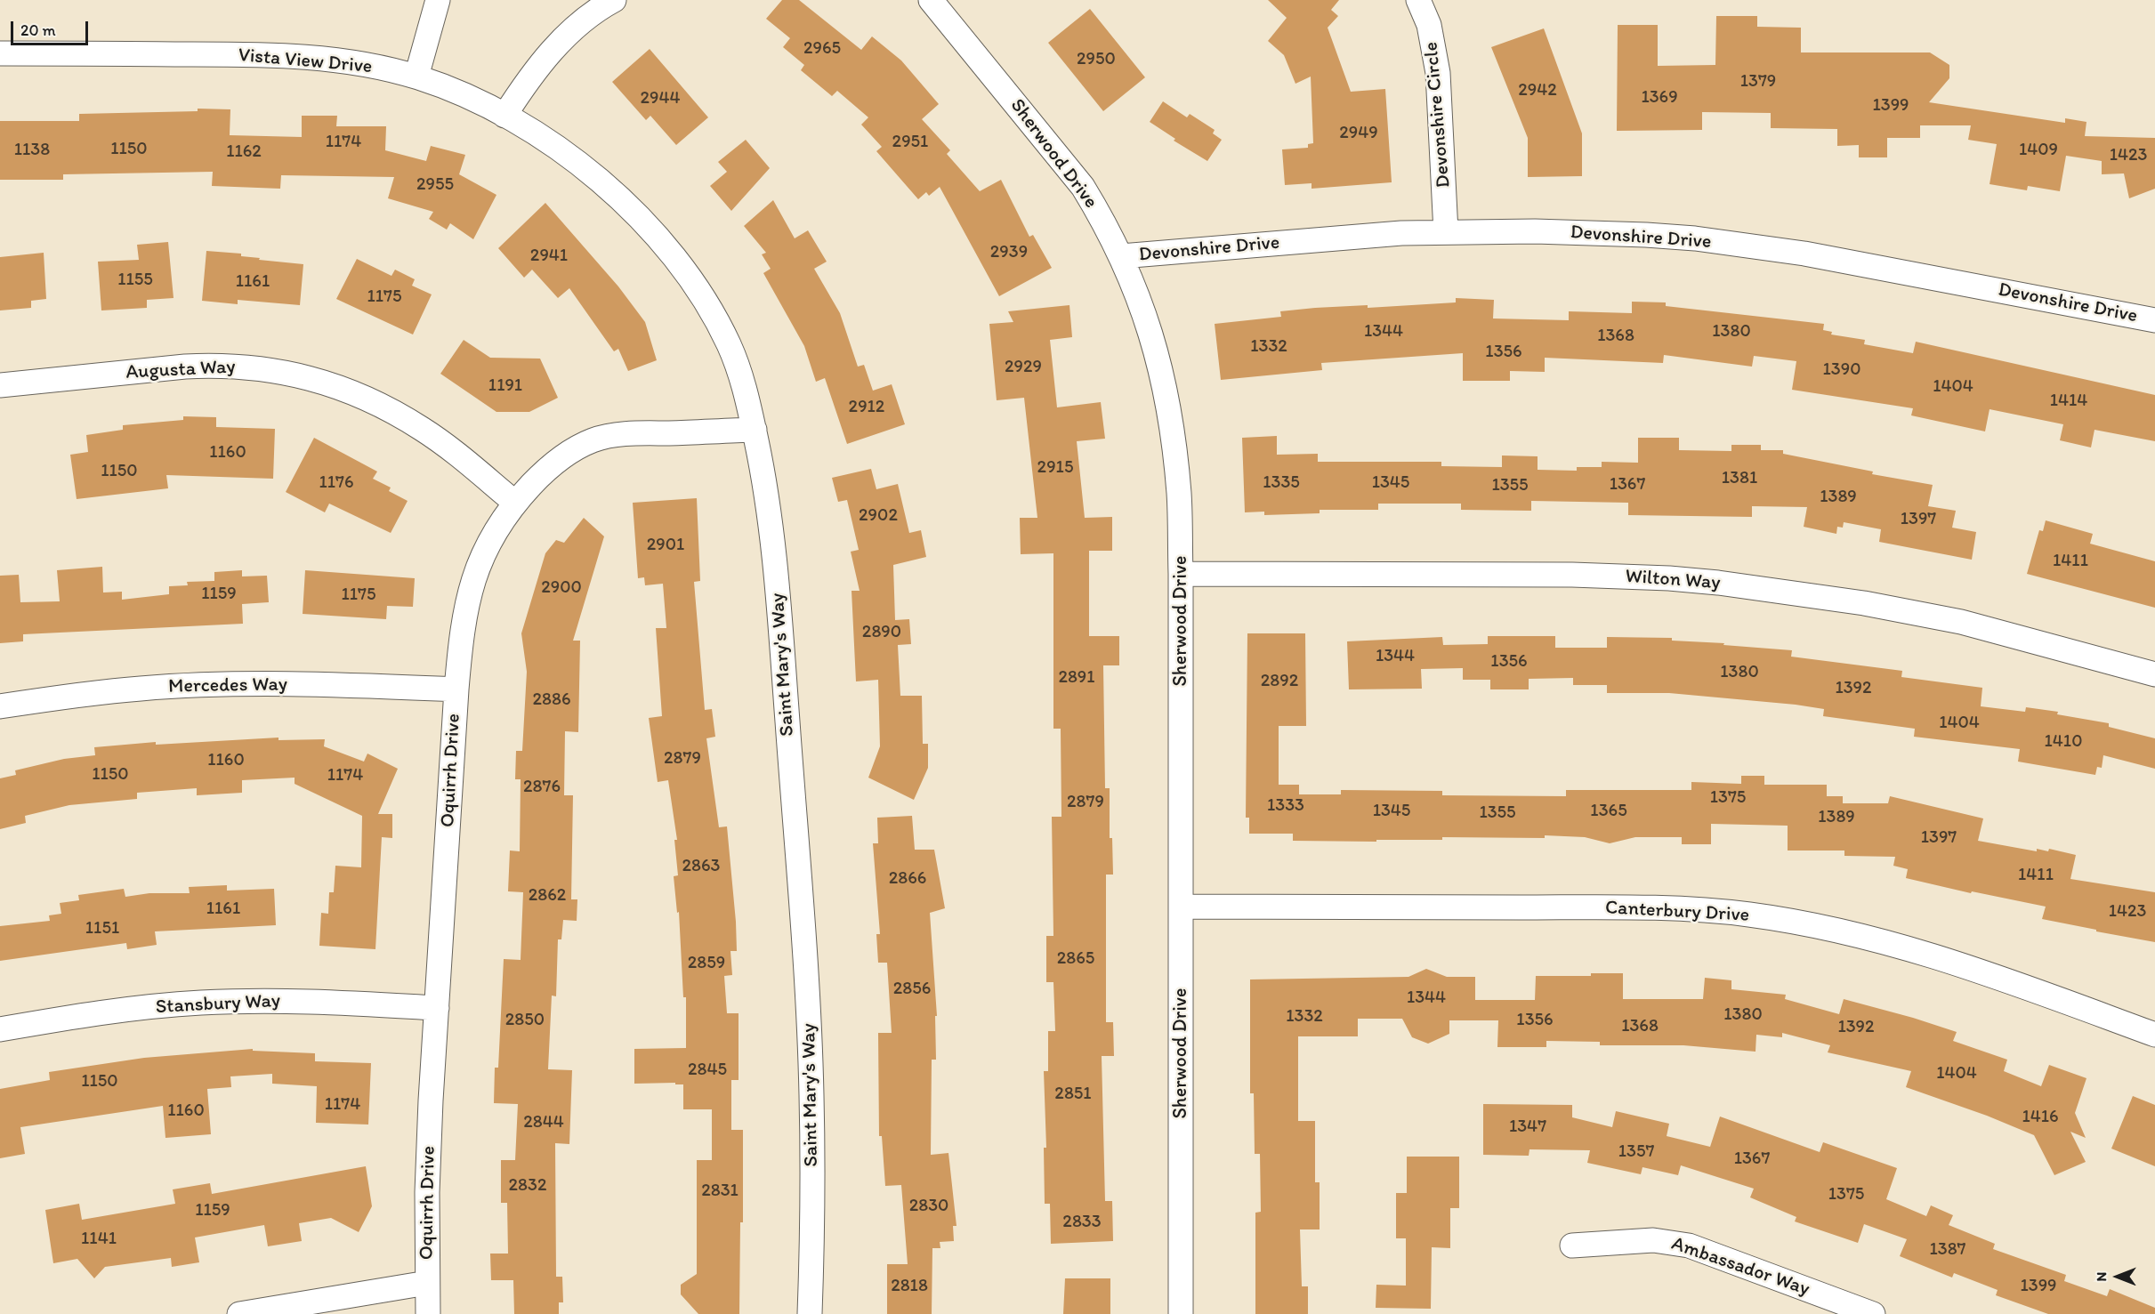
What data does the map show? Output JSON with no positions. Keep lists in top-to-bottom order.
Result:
{
  "streets": {
    "street": [
      "Vista View Drive",
      "Devonshire Circle",
      "Sherwood Drive",
      "Devonshire Drive",
      "Augusta Way",
      "Wilton Way",
      "Saint Mary's Way",
      "Mercedes Way",
      "Oquirrh Drive",
      "Canterbury Drive",
      "Stansbury Way",
      "Ambassador Way"
    ]
  },
  "crossings": [
    ["Vista View Drive", "Saint Mary's Way"],
    ["Devonshire Circle", "Devonshire Drive"],
    ["Sherwood Drive", "Devonshire Drive"],
    ["Sherwood Drive", "Wilton Way"],
    ["Sherwood Drive", "Canterbury Drive"],
    ["Augusta Way", "Oquirrh Drive"],
    ["Saint Mary's Way", "Oquirrh Drive"],
    ["Mercedes Way", "Oquirrh Drive"],
    ["Oquirrh Drive", "Stansbury Way"]
  ],
  "house_numbers": [
    "2965",
    "2950",
    "1379",
    "2942",
    "1369",
    "2944",
    "1399",
    "2949",
    "1174",
    "2951",
    "1150",
    "1138",
    "1409",
    "1162",
    "1423",
    "2955",
    "2939",
    "2941",
    "1155",
    "1161",
    "1175",
    "1344",
    "1380",
    "1368",
    "1332",
    "1356",
    "2929",
    "1390",
    "1191",
    "1404",
    "1414",
    "2912",
    "1160",
    "2915",
    "1150",
    "1381",
    "1176",
    "1335",
    "1345",
    "1367",
    "1355",
    "1389",
    "2902",
    "1397",
    "2901",
    "1411",
    "2900",
    "1159",
    "1175",
    "2890",
    "1344",
    "1356",
    "1380",
    "2891",
    "2892",
    "1392",
    "2886",
    "1404",
    "1410",
    "2879",
    "1160",
    "1150",
    "1174",
    "2876",
    "1375",
    "2879",
    "1333",
    "1345",
    "1365",
    "1355",
    "1389",
    "1397",
    "2863",
    "1411",
    "2866",
    "2862",
    "1161",
    "1423",
    "1151",
    "2865",
    "2859",
    "2856",
    "1344",
    "1380",
    "1332",
    "2850",
    "1356",
    "1368",
    "1392",
    "2845",
    "1404",
    "1150",
    "2851",
    "1174",
    "1160",
    "1416",
    "2844",
    "1347",
    "1357",
    "1367",
    "2832",
    "2831",
    "1375",
    "2830",
    "1159",
    "2833",
    "1141",
    "1387",
    "2818",
    "1399"
  ],
  "scale_bar": "20 m",
  "north": "left"
}
